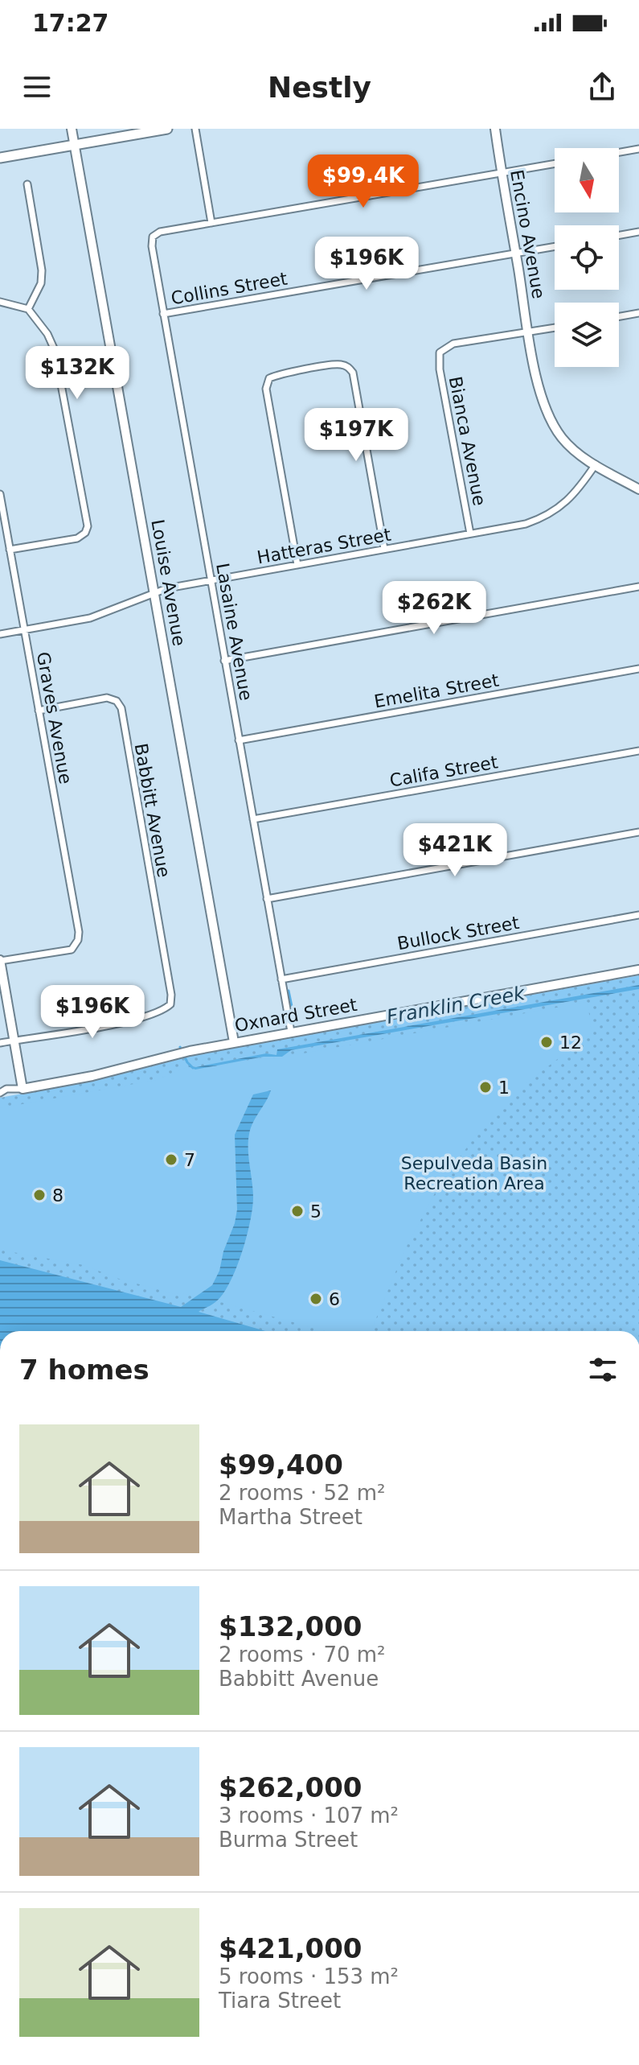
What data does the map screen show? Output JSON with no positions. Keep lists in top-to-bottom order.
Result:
{
  "streets": {
    "main road": ["Encino Avenue", "Louise Avenue", "Oxnard Street"],
    "street": [
      "Collins Street",
      "Bianca Avenue",
      "Hatteras Street",
      "Lasaine Avenue",
      "Emelita Street",
      "Graves Avenue",
      "Califa Street",
      "Babbitt Avenue",
      "Bullock Street"
    ]
  },
  "crossings": [
    ["Encino Avenue", "Collins Street"],
    ["Encino Avenue", "Bianca Avenue"],
    ["Encino Avenue", "Hatteras Street"],
    ["Collins Street", "Lasaine Avenue"],
    ["Bianca Avenue", "Hatteras Street"],
    ["Hatteras Street", "Louise Avenue"],
    ["Hatteras Street", "Lasaine Avenue"],
    ["Hatteras Street", "Graves Avenue"],
    ["Louise Avenue", "Oxnard Street"],
    ["Lasaine Avenue", "Emelita Street"],
    ["Lasaine Avenue", "Califa Street"],
    ["Lasaine Avenue", "Bullock Street"],
    ["Lasaine Avenue", "Oxnard Street"],
    ["Graves Avenue", "Babbitt Avenue"]
  ],
  "water": ["Franklin Creek"],
  "parks": ["Sepulveda Basin Recreation Area"],
  "places": [
    "12",
    "1",
    "7",
    "8",
    "5",
    "6"
  ],
  "north": "bottom",
  "page": {
    "status": "17:27",
    "header": "Nestly",
    "price": [
      "$99.4K",
      "$196K",
      "$132K",
      "$197K",
      "$262K",
      "$421K",
      "$196K"
    ],
    "heading": "7 homes",
    "list": [
      {
        "name": "$99,400",
        "note": "2 rooms · 52 m² · Martha Street"
      },
      {
        "name": "$132,000",
        "note": "2 rooms · 70 m² · Babbitt Avenue"
      },
      {
        "name": "$262,000",
        "note": "3 rooms · 107 m² · Burma Street"
      },
      {
        "name": "$421,000",
        "note": "5 rooms · 153 m² · Tiara Street"
      }
    ]
  }
}
